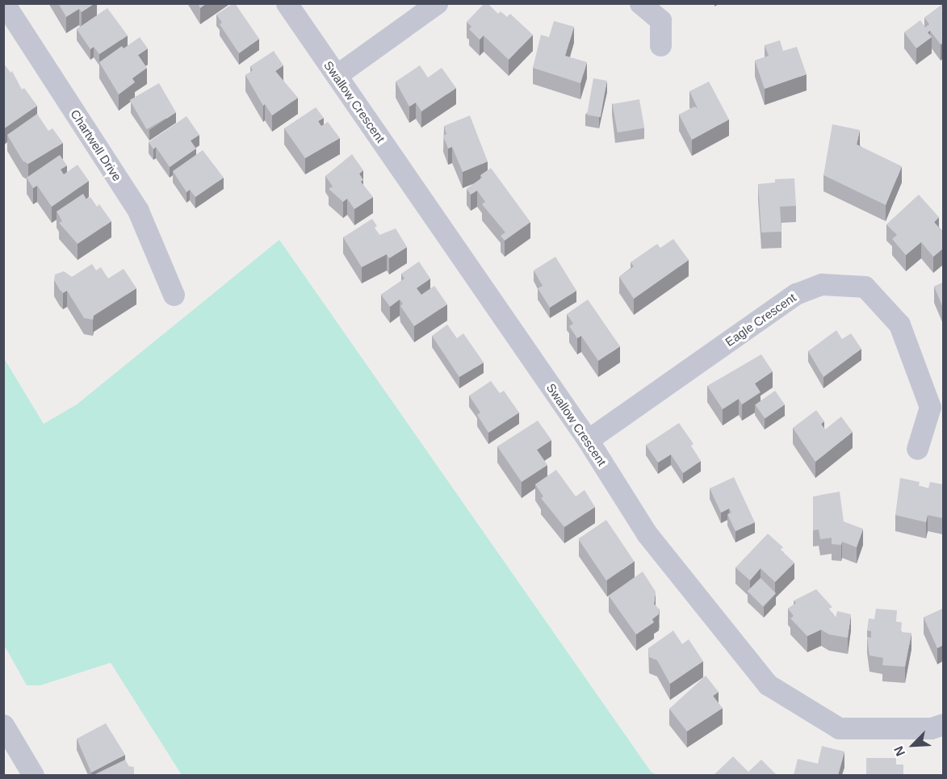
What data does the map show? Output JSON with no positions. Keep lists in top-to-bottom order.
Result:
{
  "streets": {
    "street": ["Swallow Crescent", "Chartwell Drive", "Eagle Crescent"]
  },
  "crossings": [
    ["Swallow Crescent", "Eagle Crescent"]
  ],
  "north": "bottom left"
}
